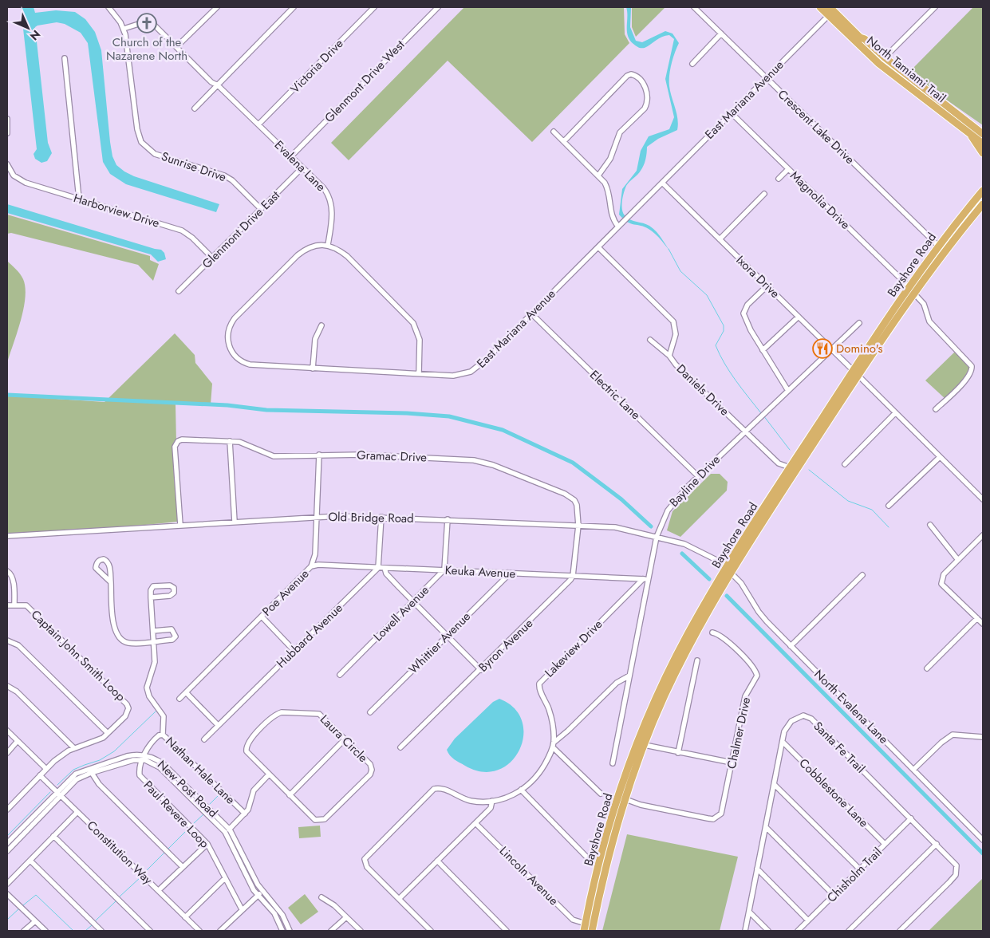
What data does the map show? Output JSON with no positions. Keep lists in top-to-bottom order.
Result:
{
  "streets": {
    "main road": ["North Tamiami Trail", "Bayshore Road"],
    "street": [
      "Victoria Drive",
      "Glenmont Drive West",
      "East Mariana Avenue",
      "Crescent Lake Drive",
      "Evalena Lane",
      "Sunrise Drive",
      "Magnolia Drive",
      "Harborview Drive",
      "Glenmont Drive East",
      "Ixora Drive",
      "Daniels Drive",
      "Electric Lane",
      "Gramac Drive",
      "Bayline Drive",
      "Old Bridge Road",
      "Keuka Avenue",
      "Poe Avenue",
      "Lowell Avenue",
      "Hubbard Avenue",
      "Whittier Avenue",
      "Byron Avenue",
      "Lakeview Drive",
      "Captain John Smith Loop",
      "North Evalena Lane",
      "Chalmer Drive",
      "Laura Circle",
      "Santa Fe Trail",
      "Nathan Hale Lane",
      "New Post Road",
      "Cobblestone Lane",
      "Paul Revere Loop",
      "Constitution Way",
      "Chisholm Trail",
      "Lincoln Avenue"
    ]
  },
  "crossings": [
    ["Victoria Drive", "Evalena Lane"],
    ["North Tamiami Trail", "East Mariana Avenue"],
    ["Glenmont Drive West", "Evalena Lane"],
    ["East Mariana Avenue", "Crescent Lake Drive"],
    ["East Mariana Avenue", "Evalena Lane"],
    ["East Mariana Avenue", "Magnolia Drive"],
    ["East Mariana Avenue", "Ixora Drive"],
    ["East Mariana Avenue", "Daniels Drive"],
    ["East Mariana Avenue", "Electric Lane"],
    ["Crescent Lake Drive", "Bayshore Road"],
    ["Evalena Lane", "Sunrise Drive"],
    ["Evalena Lane", "Glenmont Drive East"],
    ["Sunrise Drive", "Glenmont Drive East"],
    ["Magnolia Drive", "Bayshore Road"],
    ["Harborview Drive", "Glenmont Drive East"],
    ["Bayshore Road", "Ixora Drive"],
    ["Bayshore Road", "Daniels Drive"],
    ["Bayshore Road", "Old Bridge Road"],
    ["Bayshore Road", "North Evalena Lane"],
    ["Bayshore Road", "Chalmer Drive"],
    ["Bayshore Road", "Lincoln Avenue"],
    ["Ixora Drive", "Bayline Drive"],
    ["Daniels Drive", "Bayline Drive"],
    ["Electric Lane", "Bayline Drive"],
    ["Gramac Drive", "Old Bridge Road"],
    ["Gramac Drive", "Poe Avenue"],
    ["Bayline Drive", "Old Bridge Road"],
    ["Bayline Drive", "Keuka Avenue"],
    ["Bayline Drive", "Lakeview Drive"],
    ["Old Bridge Road", "Poe Avenue"],
    ["Old Bridge Road", "North Evalena Lane"],
    ["Keuka Avenue", "Poe Avenue"],
    ["Keuka Avenue", "Lowell Avenue"],
    ["Keuka Avenue", "Hubbard Avenue"],
    ["Keuka Avenue", "Whittier Avenue"],
    ["Keuka Avenue", "Byron Avenue"],
    ["Keuka Avenue", "Lakeview Drive"],
    ["Captain John Smith Loop", "Constitution Way"],
    ["Santa Fe Trail", "Cobblestone Lane"],
    ["Santa Fe Trail", "Chisholm Trail"],
    ["Nathan Hale Lane", "New Post Road"],
    ["Nathan Hale Lane", "Paul Revere Loop"],
    ["New Post Road", "Paul Revere Loop"],
    ["New Post Road", "Constitution Way"],
    ["Cobblestone Lane", "Chisholm Trail"]
  ],
  "places": {
    "church": ["Church of the Nazarene North"],
    "restaurant": ["Domino's"]
  },
  "north": "bottom right"
}
